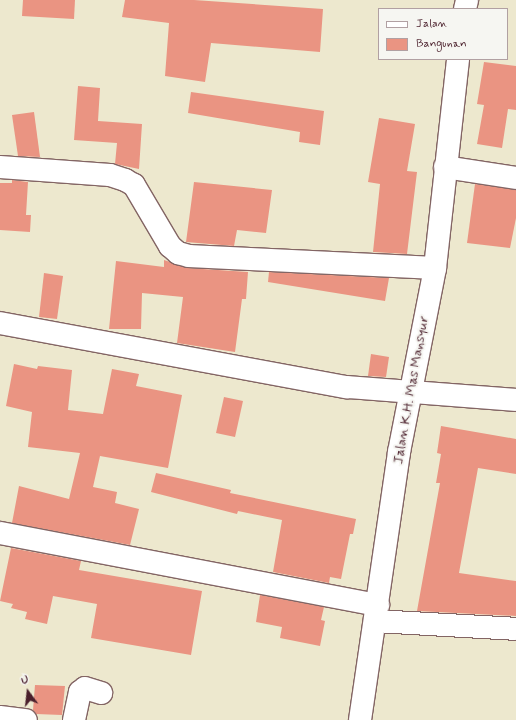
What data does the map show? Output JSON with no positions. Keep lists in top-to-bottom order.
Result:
{
  "streets": {
    "main road": ["Jalan K.H. Mas Mansyur"]
  },
  "legend": ["Jalan", "Bangunan"],
  "north": "top"
}
